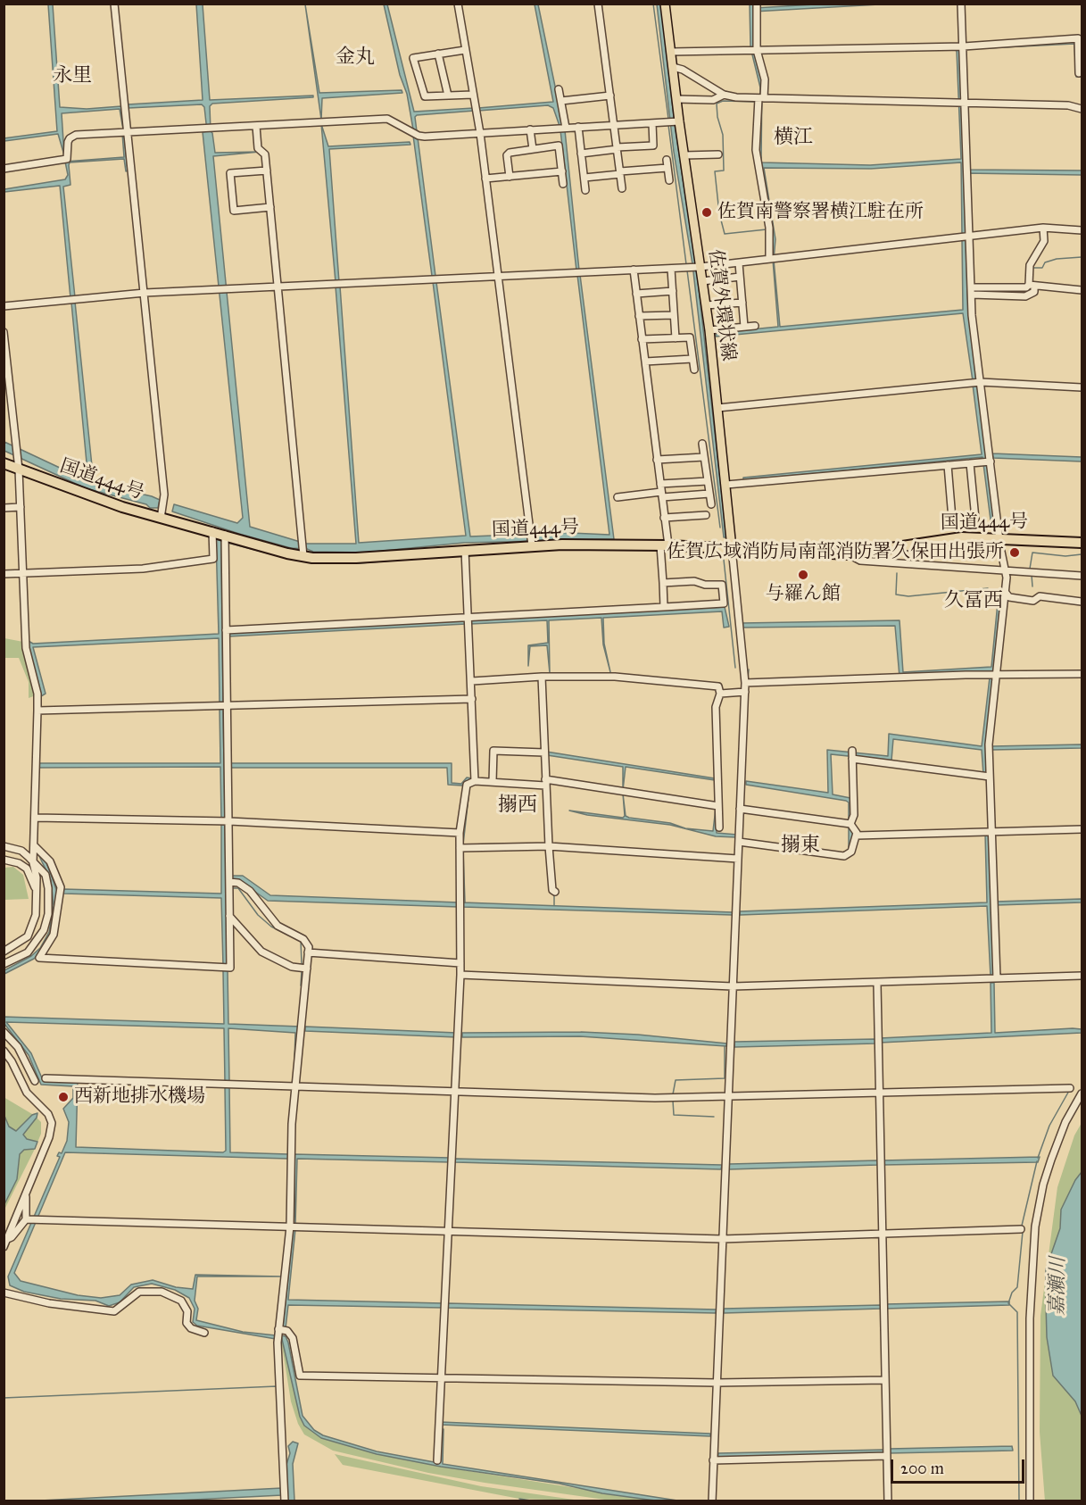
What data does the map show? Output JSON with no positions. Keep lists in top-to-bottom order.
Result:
{
  "streets": {
    "highway": ["国道444号"],
    "main road": ["佐賀外環状線"]
  },
  "crossings": [
    ["佐賀外環状線", "国道444号"]
  ],
  "districts": [
    "金丸",
    "永里",
    "横江",
    "久冨西",
    "搦西",
    "搦東"
  ],
  "water": ["嘉瀬川"],
  "places": [
    "佐賀南警察署横江駐在所",
    "佐賀広域消防局南部消防署久保田出張所",
    "与羅ん館",
    "西新地排水機場"
  ],
  "scale_bar": "200 m"
}
